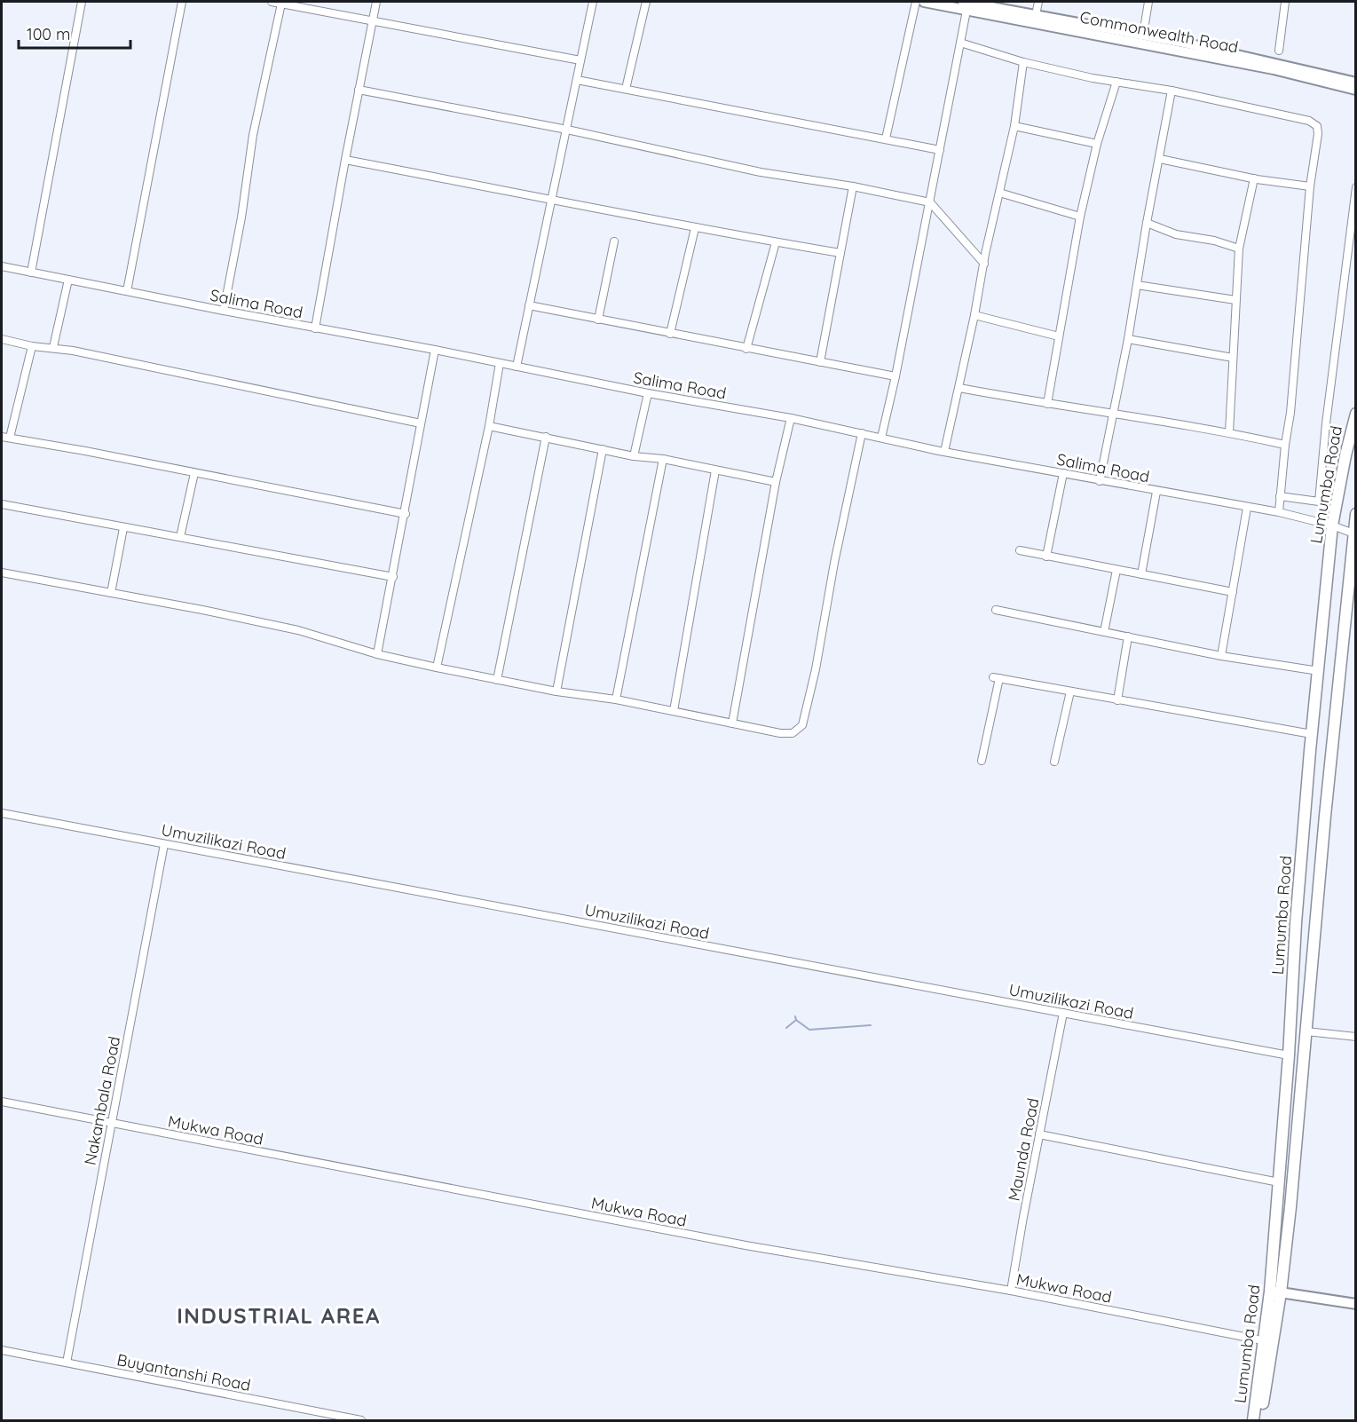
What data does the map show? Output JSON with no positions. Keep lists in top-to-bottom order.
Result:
{
  "streets": {
    "main road": ["Commonwealth Road", "Lumumba Road"],
    "street": [
      "Salima Road",
      "Umuzilikazi Road",
      "Nakambala Road",
      "Mukwa Road",
      "Maunda Road",
      "Buyantanshi Road"
    ]
  },
  "crossings": [
    ["Salima Road", "Lumumba Road"],
    ["Lumumba Road", "Umuzilikazi Road"],
    ["Lumumba Road", "Mukwa Road"],
    ["Umuzilikazi Road", "Nakambala Road"],
    ["Umuzilikazi Road", "Maunda Road"],
    ["Nakambala Road", "Mukwa Road"],
    ["Nakambala Road", "Buyantanshi Road"],
    ["Mukwa Road", "Maunda Road"]
  ],
  "districts": ["INDUSTRIAL AREA"],
  "scale_bar": "100 m"
}
